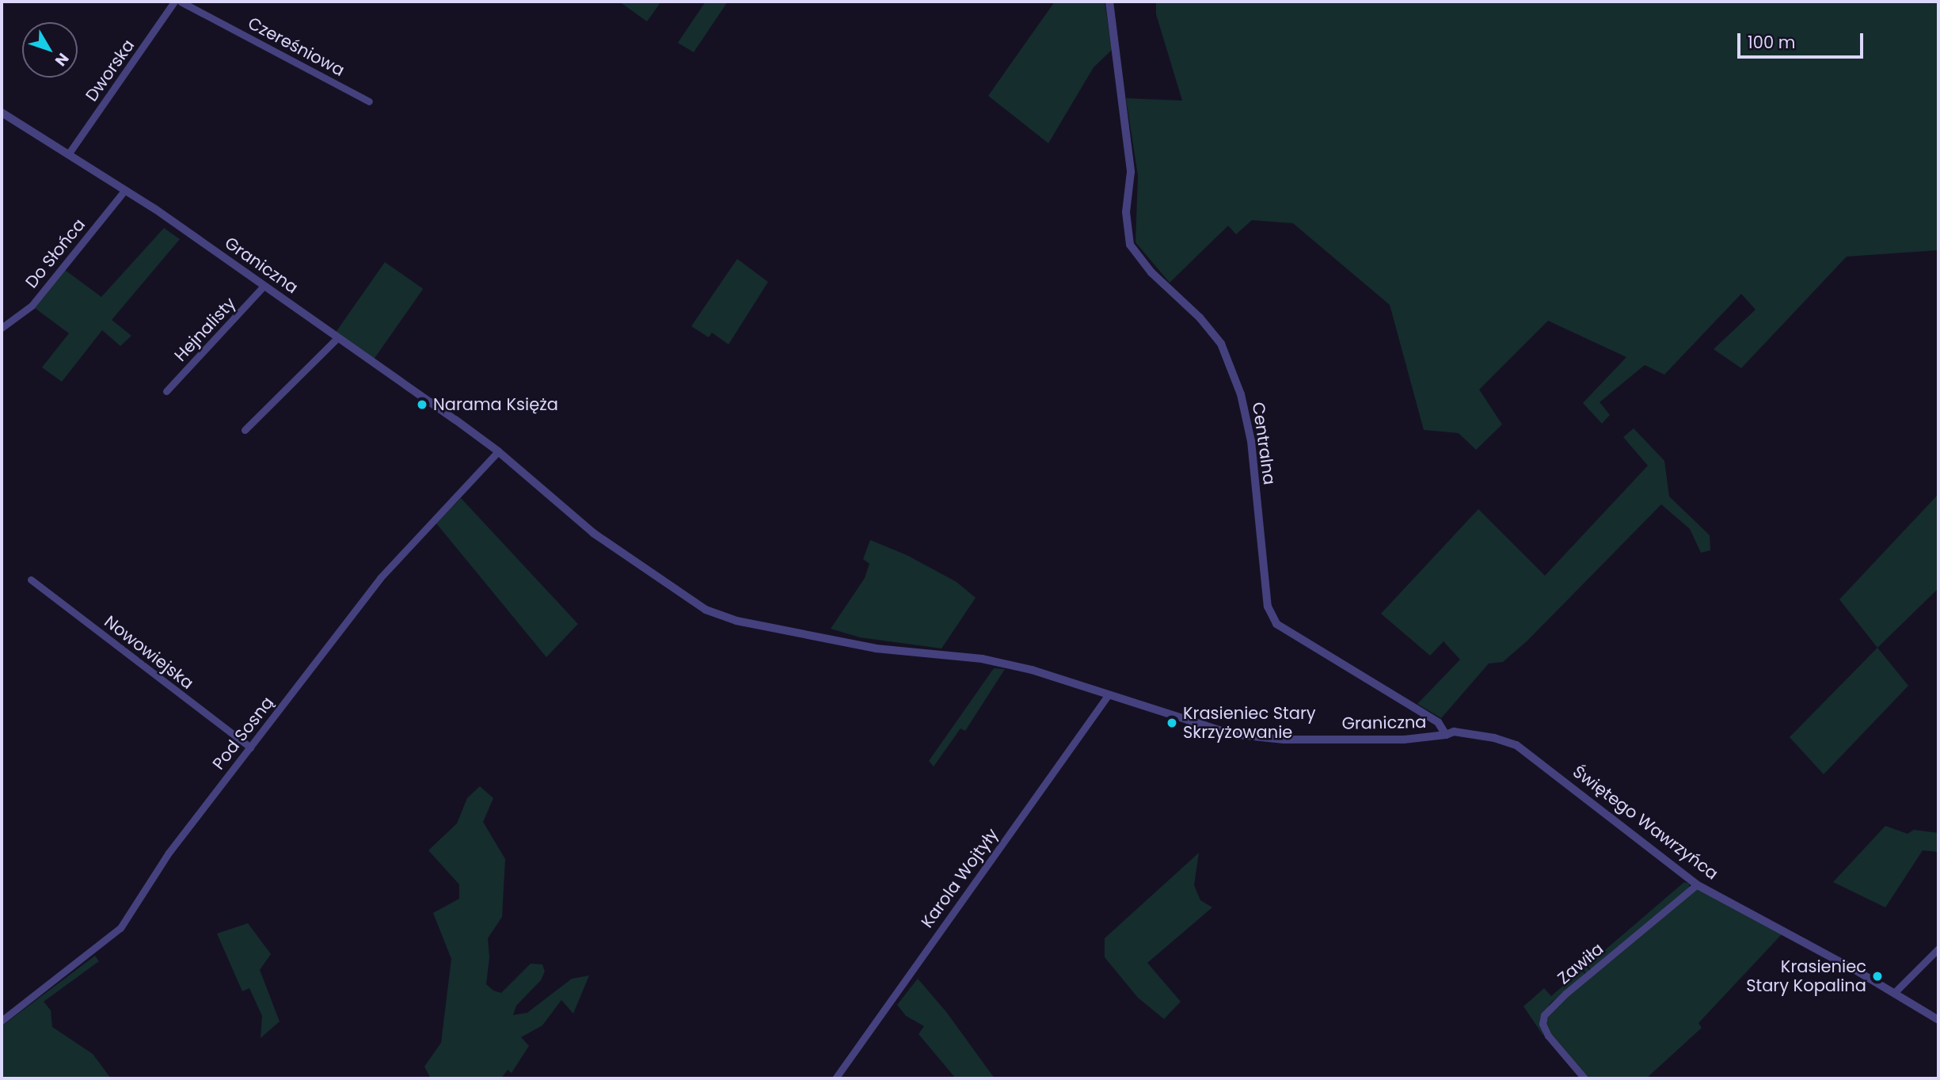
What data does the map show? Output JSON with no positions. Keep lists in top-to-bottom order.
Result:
{
  "streets": {
    "street": [
      "Czereśniowa",
      "Dworska",
      "Do Słońca",
      "Graniczna",
      "Hejnalisty",
      "Centralna",
      "Nowowiejska",
      "Pod Sosną",
      "Świętego Wawrzyńca",
      "Karola Wojtyły",
      "Zawiła"
    ]
  },
  "crossings": [
    ["Dworska", "Graniczna"],
    ["Do Słońca", "Graniczna"],
    ["Graniczna", "Hejnalisty"],
    ["Graniczna", "Centralna"],
    ["Graniczna", "Pod Sosną"],
    ["Graniczna", "Świętego Wawrzyńca"],
    ["Graniczna", "Karola Wojtyły"],
    ["Centralna", "Świętego Wawrzyńca"],
    ["Nowowiejska", "Pod Sosną"],
    ["Świętego Wawrzyńca", "Zawiła"]
  ],
  "places": ["Narama Księża", "Krasieniec Stary Skrzyżowanie", "Krasieniec Stary Kopalina"],
  "scale_bar": "100 m",
  "north": "bottom right"
}
